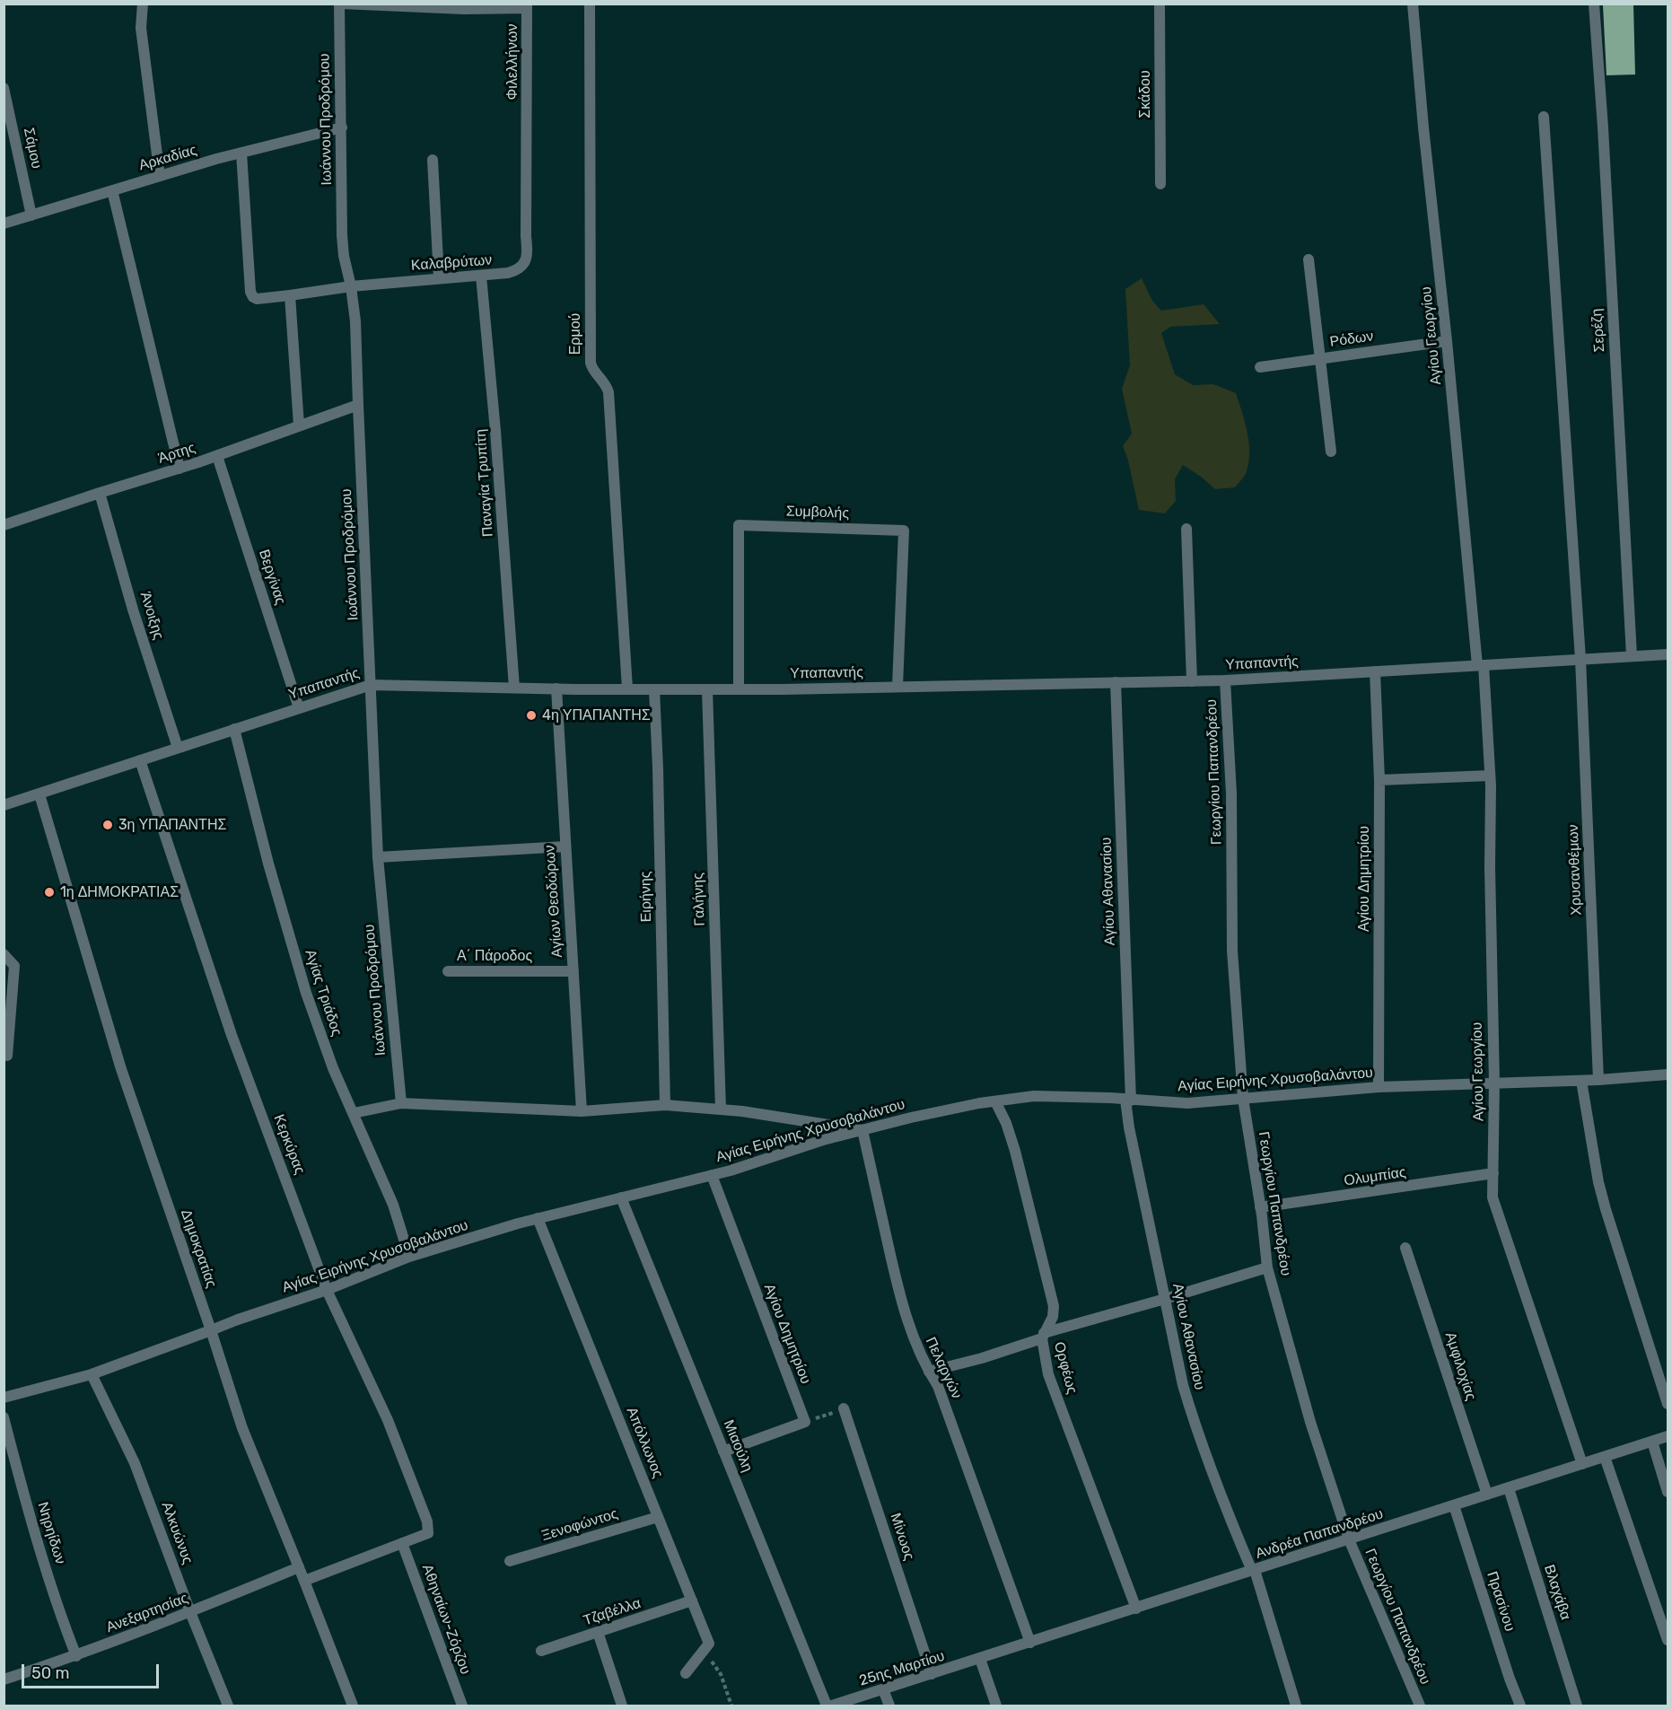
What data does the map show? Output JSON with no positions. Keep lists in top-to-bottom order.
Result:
{
  "streets": {
    "street": [
      "Φιλελλήνων",
      "Σκάδου",
      "Ιωάννου Προδρόμου",
      "Σάμου",
      "Αρκαδίας",
      "Καλαβρύτων",
      "Σερέζη",
      "Ερμού",
      "Αγίου Γεωργίου",
      "Ρόδων",
      "Άρτης",
      "Παναγία Τρυπίτη",
      "Συμβολής",
      "Βεργίνας",
      "Άνοιξης",
      "Υπαπαντής",
      "Γεωργίου Παπανδρέου",
      "Χρυσανθέμων",
      "Αγίου Δημητρίου",
      "Αγίου Αθανασίου",
      "Ειρήνης",
      "Γαλήνης",
      "Αγίων Θεοδώρων",
      "Α΄ Πάροδος",
      "Αγίας Τριάδος",
      "Αγίας Ειρήνης Χρυσοβαλάντου",
      "Κερκύρας",
      "Ολυμπίας",
      "Δημοκρατίας",
      "Αμφιλοχίας",
      "Πελαργών",
      "Ορφέως",
      "Απόλλωνος",
      "Μιαούλη",
      "Ξενοφώντος",
      "Νηρηίδων",
      "Αλκυώνυς",
      "Ανδρέα Παπανδρέου",
      "Μίνωος",
      "Βλαχάβα",
      "Πρασίνου",
      "Τζαβέλλα",
      "Ανεξαρτησίας",
      "Αθηναίων-Ζόρζου",
      "25ης Μαρτίου"
    ]
  },
  "crossings": [
    ["Φιλελλήνων", "Ιωάννου Προδρόμου"],
    ["Φιλελλήνων", "Καλαβρύτων"],
    ["Ιωάννου Προδρόμου", "Αρκαδίας"],
    ["Ιωάννου Προδρόμου", "Καλαβρύτων"],
    ["Ιωάννου Προδρόμου", "Άρτης"],
    ["Ιωάννου Προδρόμου", "Υπαπαντής"],
    ["Σάμου", "Αρκαδίας"],
    ["Αρκαδίας", "Καλαβρύτων"],
    ["Καλαβρύτων", "Παναγία Τρυπίτη"],
    ["Σερέζη", "Υπαπαντής"],
    ["Ερμού", "Υπαπαντής"],
    ["Αγίου Γεωργίου", "Ρόδων"],
    ["Αγίου Γεωργίου", "Υπαπαντής"],
    ["Αγίου Γεωργίου", "Αγίας Ειρήνης Χρυσοβαλάντου"],
    ["Αγίου Γεωργίου", "Ολυμπίας"],
    ["Αγίου Γεωργίου", "Ανδρέα Παπανδρέου"],
    ["Άρτης", "Βεργίνας"],
    ["Άρτης", "Άνοιξης"],
    ["Παναγία Τρυπίτη", "Υπαπαντής"],
    ["Συμβολής", "Υπαπαντής"],
    ["Βεργίνας", "Υπαπαντής"],
    ["Άνοιξης", "Υπαπαντής"],
    ["Υπαπαντής", "Γεωργίου Παπανδρέου"],
    ["Υπαπαντής", "Χρυσανθέμων"],
    ["Υπαπαντής", "Αγίου Δημητρίου"],
    ["Υπαπαντής", "Αγίου Αθανασίου"],
    ["Υπαπαντής", "Ειρήνης"],
    ["Υπαπαντής", "Γαλήνης"],
    ["Υπαπαντής", "Αγίων Θεοδώρων"],
    ["Υπαπαντής", "Αγίας Τριάδος"],
    ["Υπαπαντής", "Κερκύρας"],
    ["Υπαπαντής", "Δημοκρατίας"],
    ["Γεωργίου Παπανδρέου", "Αγίας Ειρήνης Χρυσοβαλάντου"],
    ["Γεωργίου Παπανδρέου", "Ολυμπίας"],
    ["Γεωργίου Παπανδρέου", "Ανδρέα Παπανδρέου"],
    ["Χρυσανθέμων", "Αγίας Ειρήνης Χρυσοβαλάντου"],
    ["Αγίου Δημητρίου", "Αγίας Ειρήνης Χρυσοβαλάντου"],
    ["Αγίου Αθανασίου", "Αγίας Ειρήνης Χρυσοβαλάντου"],
    ["Αγίου Αθανασίου", "Ανδρέα Παπανδρέου"],
    ["Αγίων Θεοδώρων", "Α΄ Πάροδος"],
    ["Αγίας Τριάδος", "Αγίας Ειρήνης Χρυσοβαλάντου"],
    ["Αγίας Ειρήνης Χρυσοβαλάντου", "Κερκύρας"],
    ["Αγίας Ειρήνης Χρυσοβαλάντου", "Δημοκρατίας"],
    ["Αγίας Ειρήνης Χρυσοβαλάντου", "Πελαργών"],
    ["Αγίας Ειρήνης Χρυσοβαλάντου", "Ορφέως"],
    ["Αγίας Ειρήνης Χρυσοβαλάντου", "Απόλλωνος"],
    ["Αγίας Ειρήνης Χρυσοβαλάντου", "Μιαούλη"],
    ["Κερκύρας", "Αθηναίων-Ζόρζου"],
    ["Δημοκρατίας", "Ανεξαρτησίας"],
    ["Αμφιλοχίας", "Ανδρέα Παπανδρέου"],
    ["Πελαργών", "Ανδρέα Παπανδρέου"],
    ["Ορφέως", "Ανδρέα Παπανδρέου"],
    ["Απόλλωνος", "Ξενοφώντος"],
    ["Απόλλωνος", "Τζαβέλλα"],
    ["Νηρηίδων", "Ανεξαρτησίας"],
    ["Αλκυώνυς", "Ανεξαρτησίας"],
    ["Ανδρέα Παπανδρέου", "Βλαχάβα"],
    ["Ανδρέα Παπανδρέου", "Πρασίνου"],
    ["Ανδρέα Παπανδρέου", "25ης Μαρτίου"],
    ["Μίνωος", "25ης Μαρτίου"]
  ],
  "places": ["4η ΥΠΑΠΑΝΤΗΣ", "3η ΥΠΑΠΑΝΤΗΣ", "1η ΔΗΜΟΚΡΑΤΙΑΣ"],
  "scale_bar": "50 m"
}
